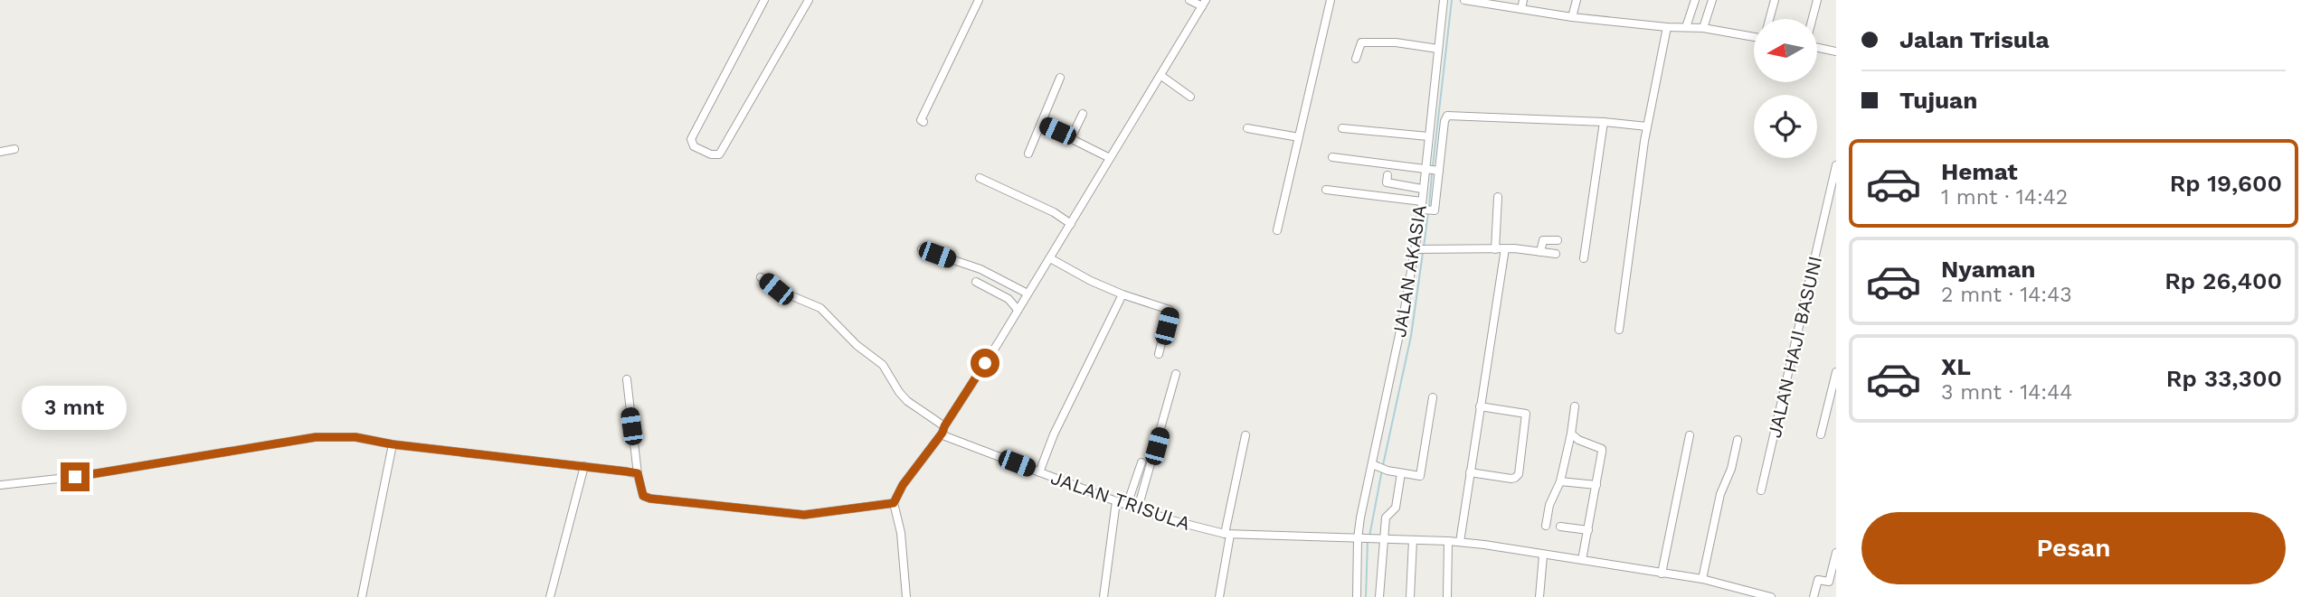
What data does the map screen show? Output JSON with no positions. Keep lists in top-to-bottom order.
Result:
{
  "streets": {
    "street": ["JALAN AKASIA", "JALAN HAJI BASUNI", "JALAN TRISULA"]
  },
  "crossings": [
    ["JALAN AKASIA", "JALAN TRISULA"]
  ],
  "north": "left",
  "page": {
    "banner": ["Jalan Trisula", "Tujuan"],
    "list": [
      {
        "name": "Hemat",
        "note": "1 mnt · 14:42",
        "value": "Rp 19,600"
      },
      {
        "name": "Nyaman",
        "note": "2 mnt · 14:43",
        "value": "Rp 26,400"
      },
      {
        "name": "XL",
        "note": "3 mnt · 14:44",
        "value": "Rp 33,300"
      }
    ],
    "bubble": "3 mnt",
    "buttons": "Pesan"
  }
}
